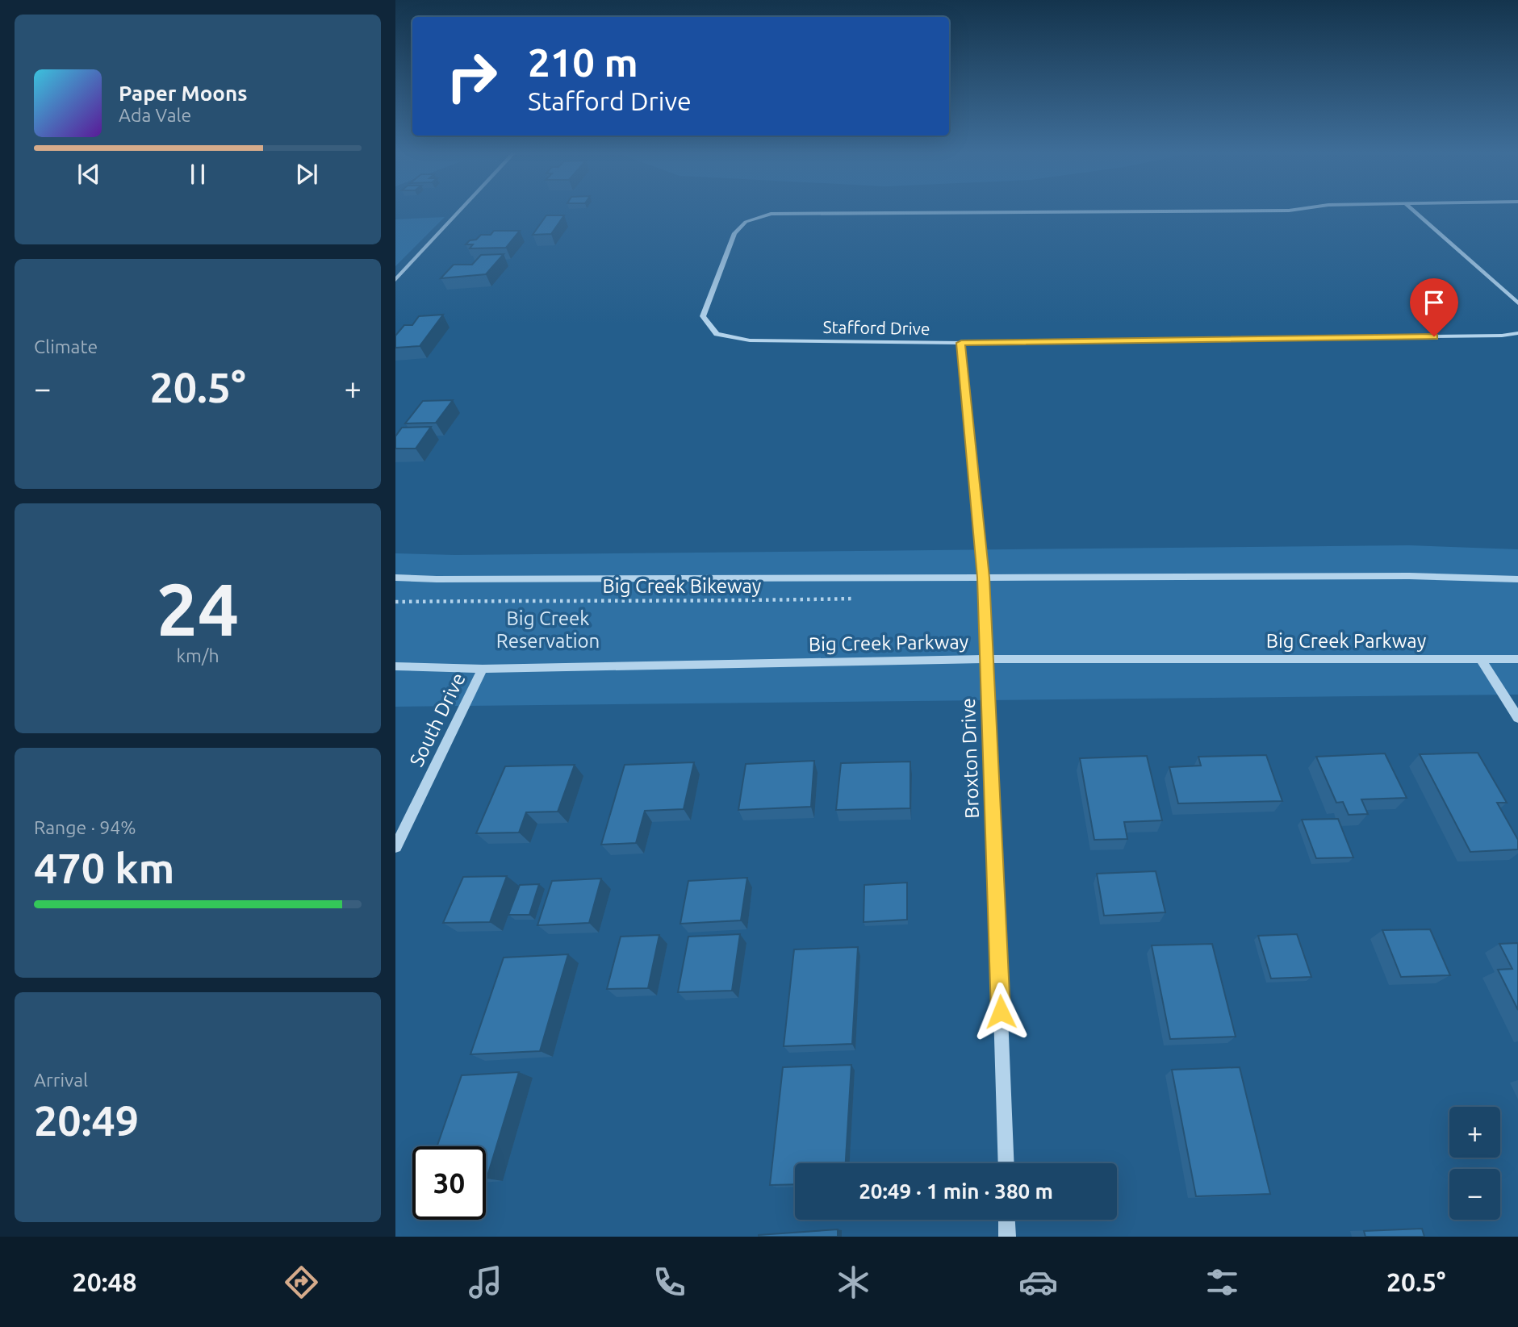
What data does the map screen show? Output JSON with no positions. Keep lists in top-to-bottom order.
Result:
{
  "streets": {
    "street": [
      "Stafford Drive",
      "Big Creek Parkway",
      "South Drive",
      "Broxton Drive"
    ],
    "path": ["Big Creek Bikeway"]
  },
  "crossings": [
    ["Stafford Drive", "Broxton Drive"],
    ["Big Creek Parkway", "South Drive"],
    ["Big Creek Parkway", "Broxton Drive"]
  ],
  "parks": ["Big Creek Reservation"],
  "page": {
    "turn": ["210 m", "Stafford Drive"],
    "song": ["Paper Moons", "Ada Vale"],
    "tile": [
      "Climate",
      ["24", "km/h"],
      ["Range · 94%", "470 km"],
      ["Arrival", "20:49"]
    ],
    "heat": ["−", "20.5°", "+"],
    "map_buttons": ["+", "−"],
    "limit": "30",
    "trip": "20:49 · 1 min · 380 m",
    "tabs": ["20:48", "20.5°"]
  }
}
